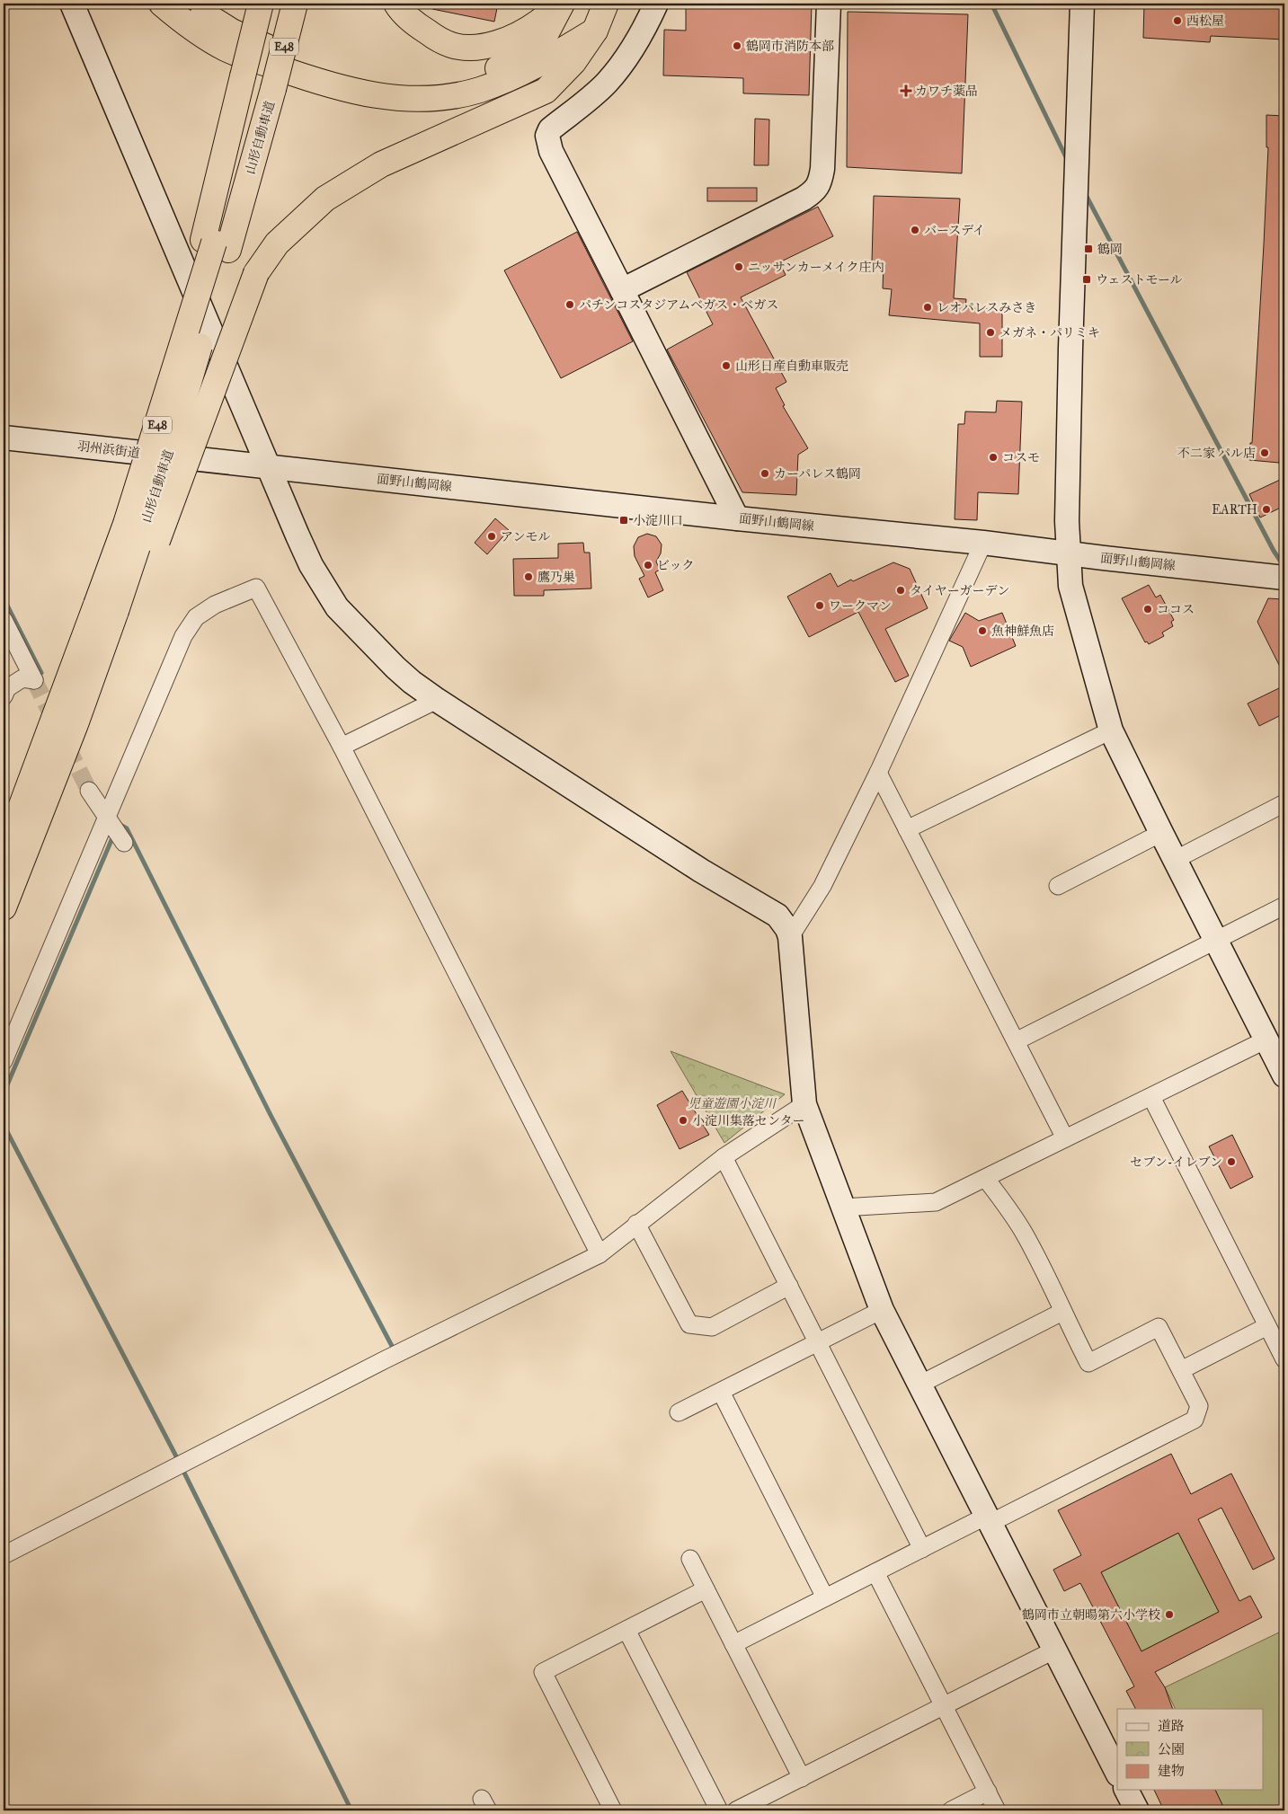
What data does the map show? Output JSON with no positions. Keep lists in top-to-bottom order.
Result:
{
  "streets": {
    "highway": ["E48", "山形自動車道"],
    "street": ["羽州浜街道", "面野山鶴岡線"]
  },
  "crossings": [
    ["羽州浜街道", "面野山鶴岡線"]
  ],
  "parks": ["児童遊園小淀川"],
  "places": {
    "other": [
      "西松屋",
      "鶴岡市消防本部",
      "バースデイ",
      "ニッサンカーメイク庄内",
      "パチンコスタジアムベガス・ベガス",
      "レオパレスみさき",
      "メガネ・パリミキ",
      "山形日産自動車販売",
      "不二家 パル店",
      "コスモ",
      "カーパレス鶴岡",
      "EARTH",
      "アンモル",
      "ビック",
      "鷹乃巣",
      "タイヤーガーデン",
      "ワークマン",
      "ココス",
      "魚神鮮魚店",
      "小淀川集落センター",
      "セブン-イレブン",
      "鶴岡市立朝暘第六小学校"
    ],
    "health": ["カワチ薬品"],
    "transit": ["鶴岡", "ウェストモール", "小淀川口"]
  },
  "legend": ["道路", "公園", "建物"]
}
